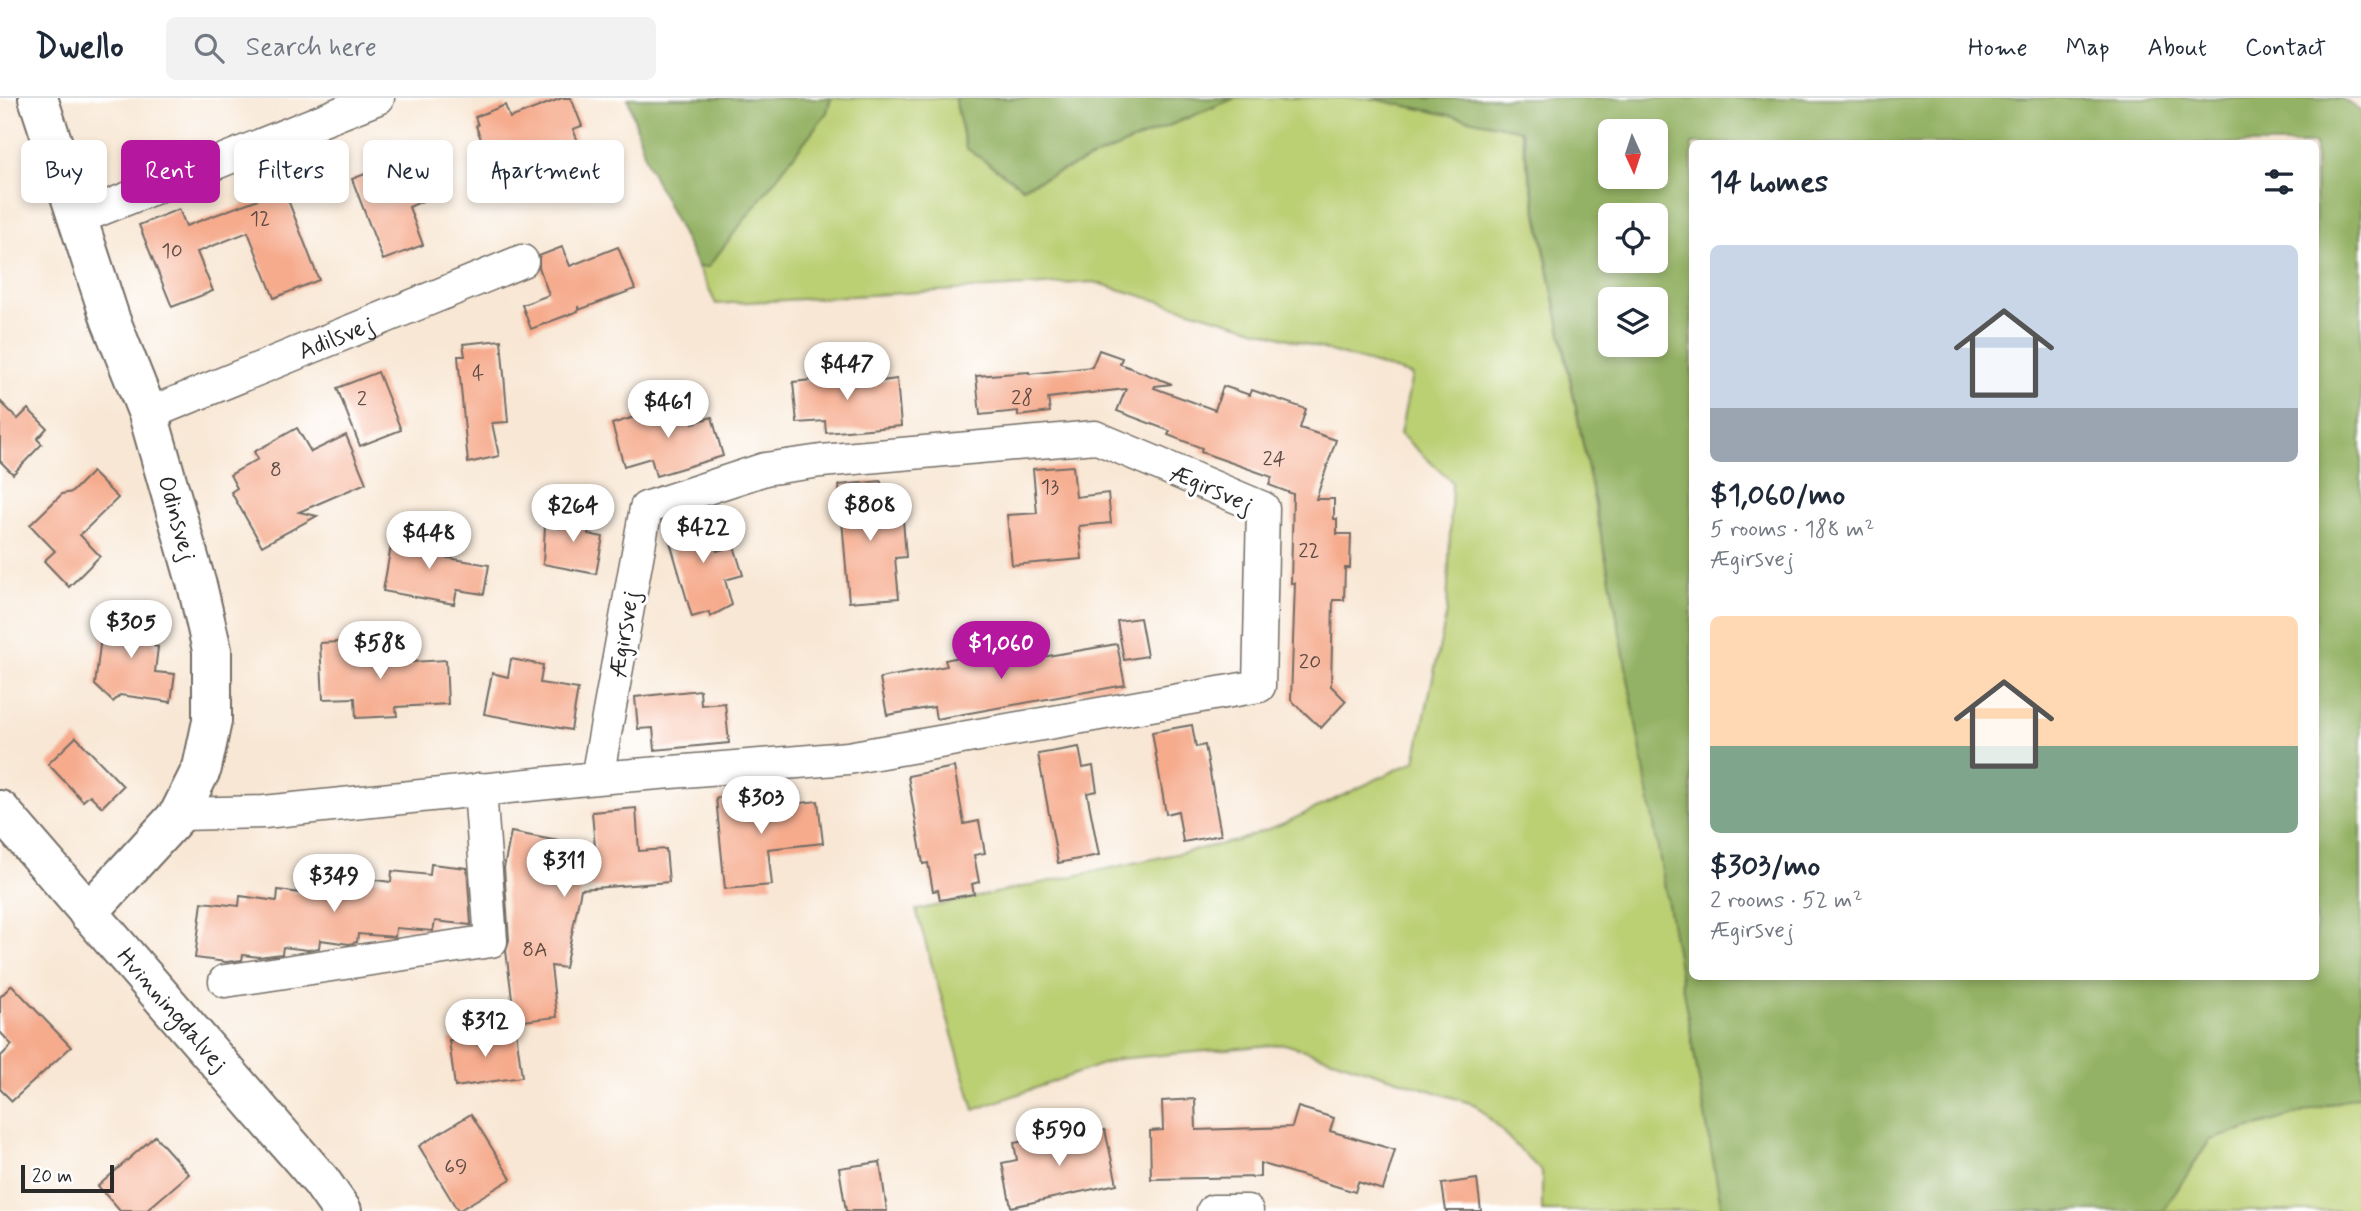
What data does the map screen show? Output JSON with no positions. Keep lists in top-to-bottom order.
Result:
{
  "streets": {
    "street": [
      "Adilsvej",
      "Ægirsvej",
      "Odinsvej",
      "Hvinningdalvej"
    ]
  },
  "crossings": [
    ["Adilsvej", "Odinsvej"],
    ["Ægirsvej", "Odinsvej"],
    ["Odinsvej", "Hvinningdalvej"]
  ],
  "house_numbers": [
    "12",
    "10",
    "4",
    "28",
    "2",
    "24",
    "8",
    "13",
    "22",
    "20",
    "8A",
    "69"
  ],
  "scale_bar": "20 m",
  "north": "bottom",
  "page": {
    "header": "Dwello",
    "search": "Search here",
    "nav": [
      "Home",
      "Map",
      "About",
      "Contact"
    ],
    "chip": [
      "Buy",
      "Rent",
      "Filters",
      "New",
      "Apartment"
    ],
    "heading": "14 homes",
    "list": [
      {
        "name": "$1,060/mo",
        "note": "5 rooms · 188 m² · Ægirsvej"
      },
      {
        "name": "$303/mo",
        "note": "2 rooms · 52 m² · Ægirsvej"
      }
    ],
    "price": [
      "$447",
      "$461",
      "$808",
      "$264",
      "$422",
      "$448",
      "$305",
      "$588",
      "$1,060",
      "$303",
      "$311",
      "$349",
      "$312",
      "$590"
    ],
    "scale": "20 m"
  }
}
